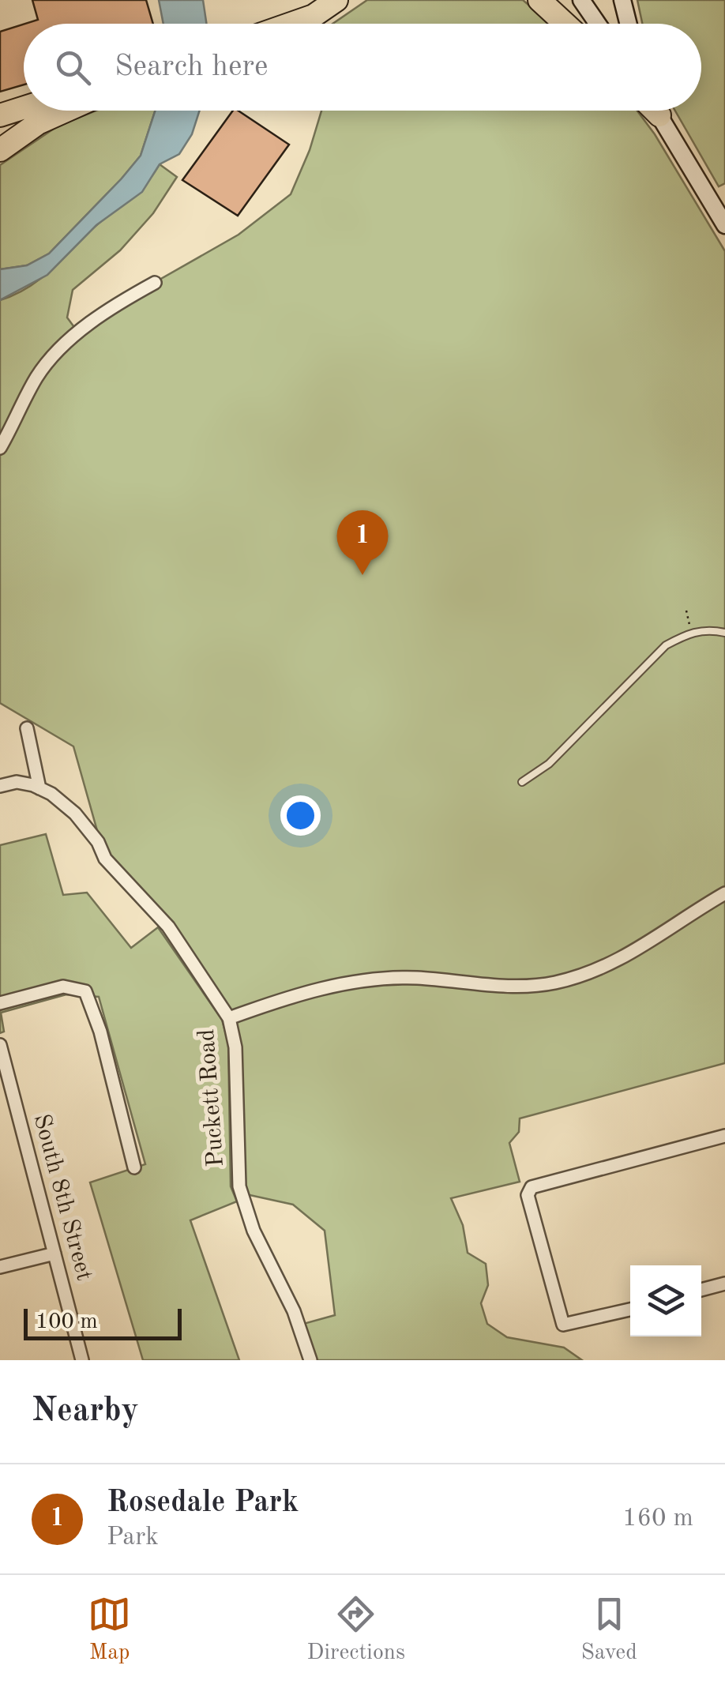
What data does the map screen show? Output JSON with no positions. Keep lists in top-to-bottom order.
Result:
{
  "streets": {
    "street": ["Puckett Road", "South 8th Street"]
  },
  "scale_bar": "100 m",
  "page": {
    "search": "Search here",
    "pins": "1",
    "scale": "100 m",
    "heading": "Nearby",
    "list": [
      {
        "mark": "1",
        "name": "Rosedale Park",
        "note": "Park",
        "value": "160 m"
      }
    ],
    "nav": ["Map", "Directions", "Saved"]
  }
}
